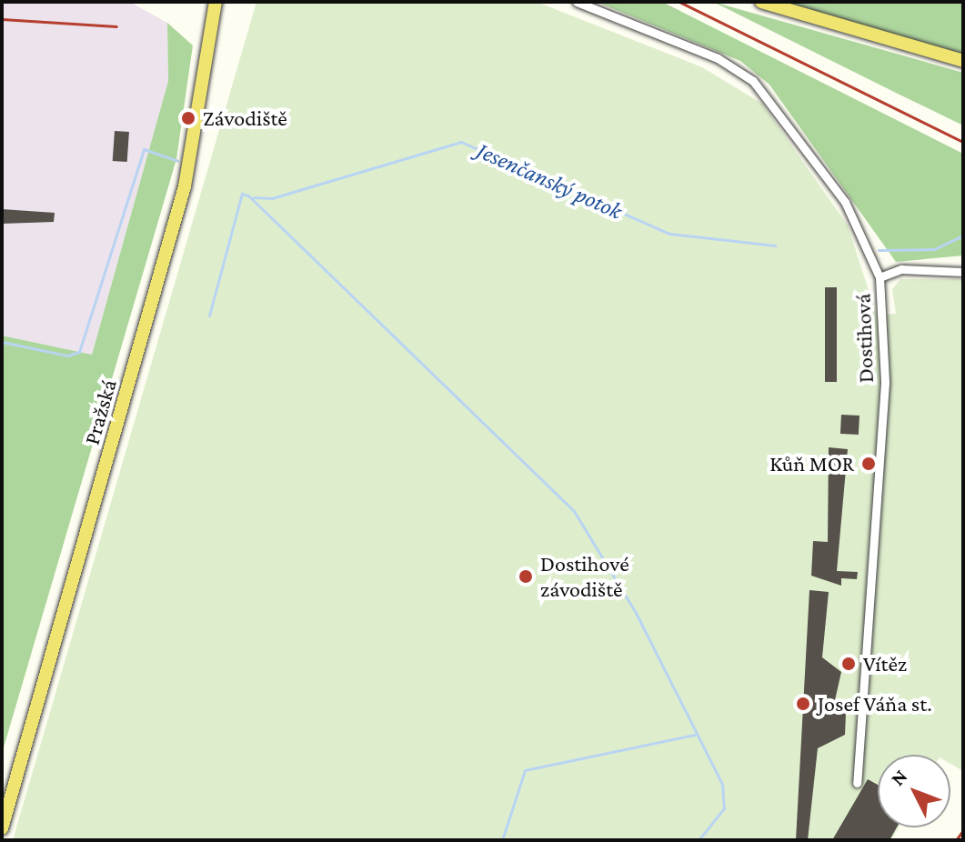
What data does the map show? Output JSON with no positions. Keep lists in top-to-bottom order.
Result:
{
  "streets": {
    "main road": ["Pražská"],
    "street": ["Dostihová"]
  },
  "water": ["Jesenčanský potok"],
  "places": [
    "Závodiště",
    "Kůň MOR",
    "Dostihové závodiště",
    "Vítěz",
    "Josef Váňa st."
  ],
  "north": "top left"
}
